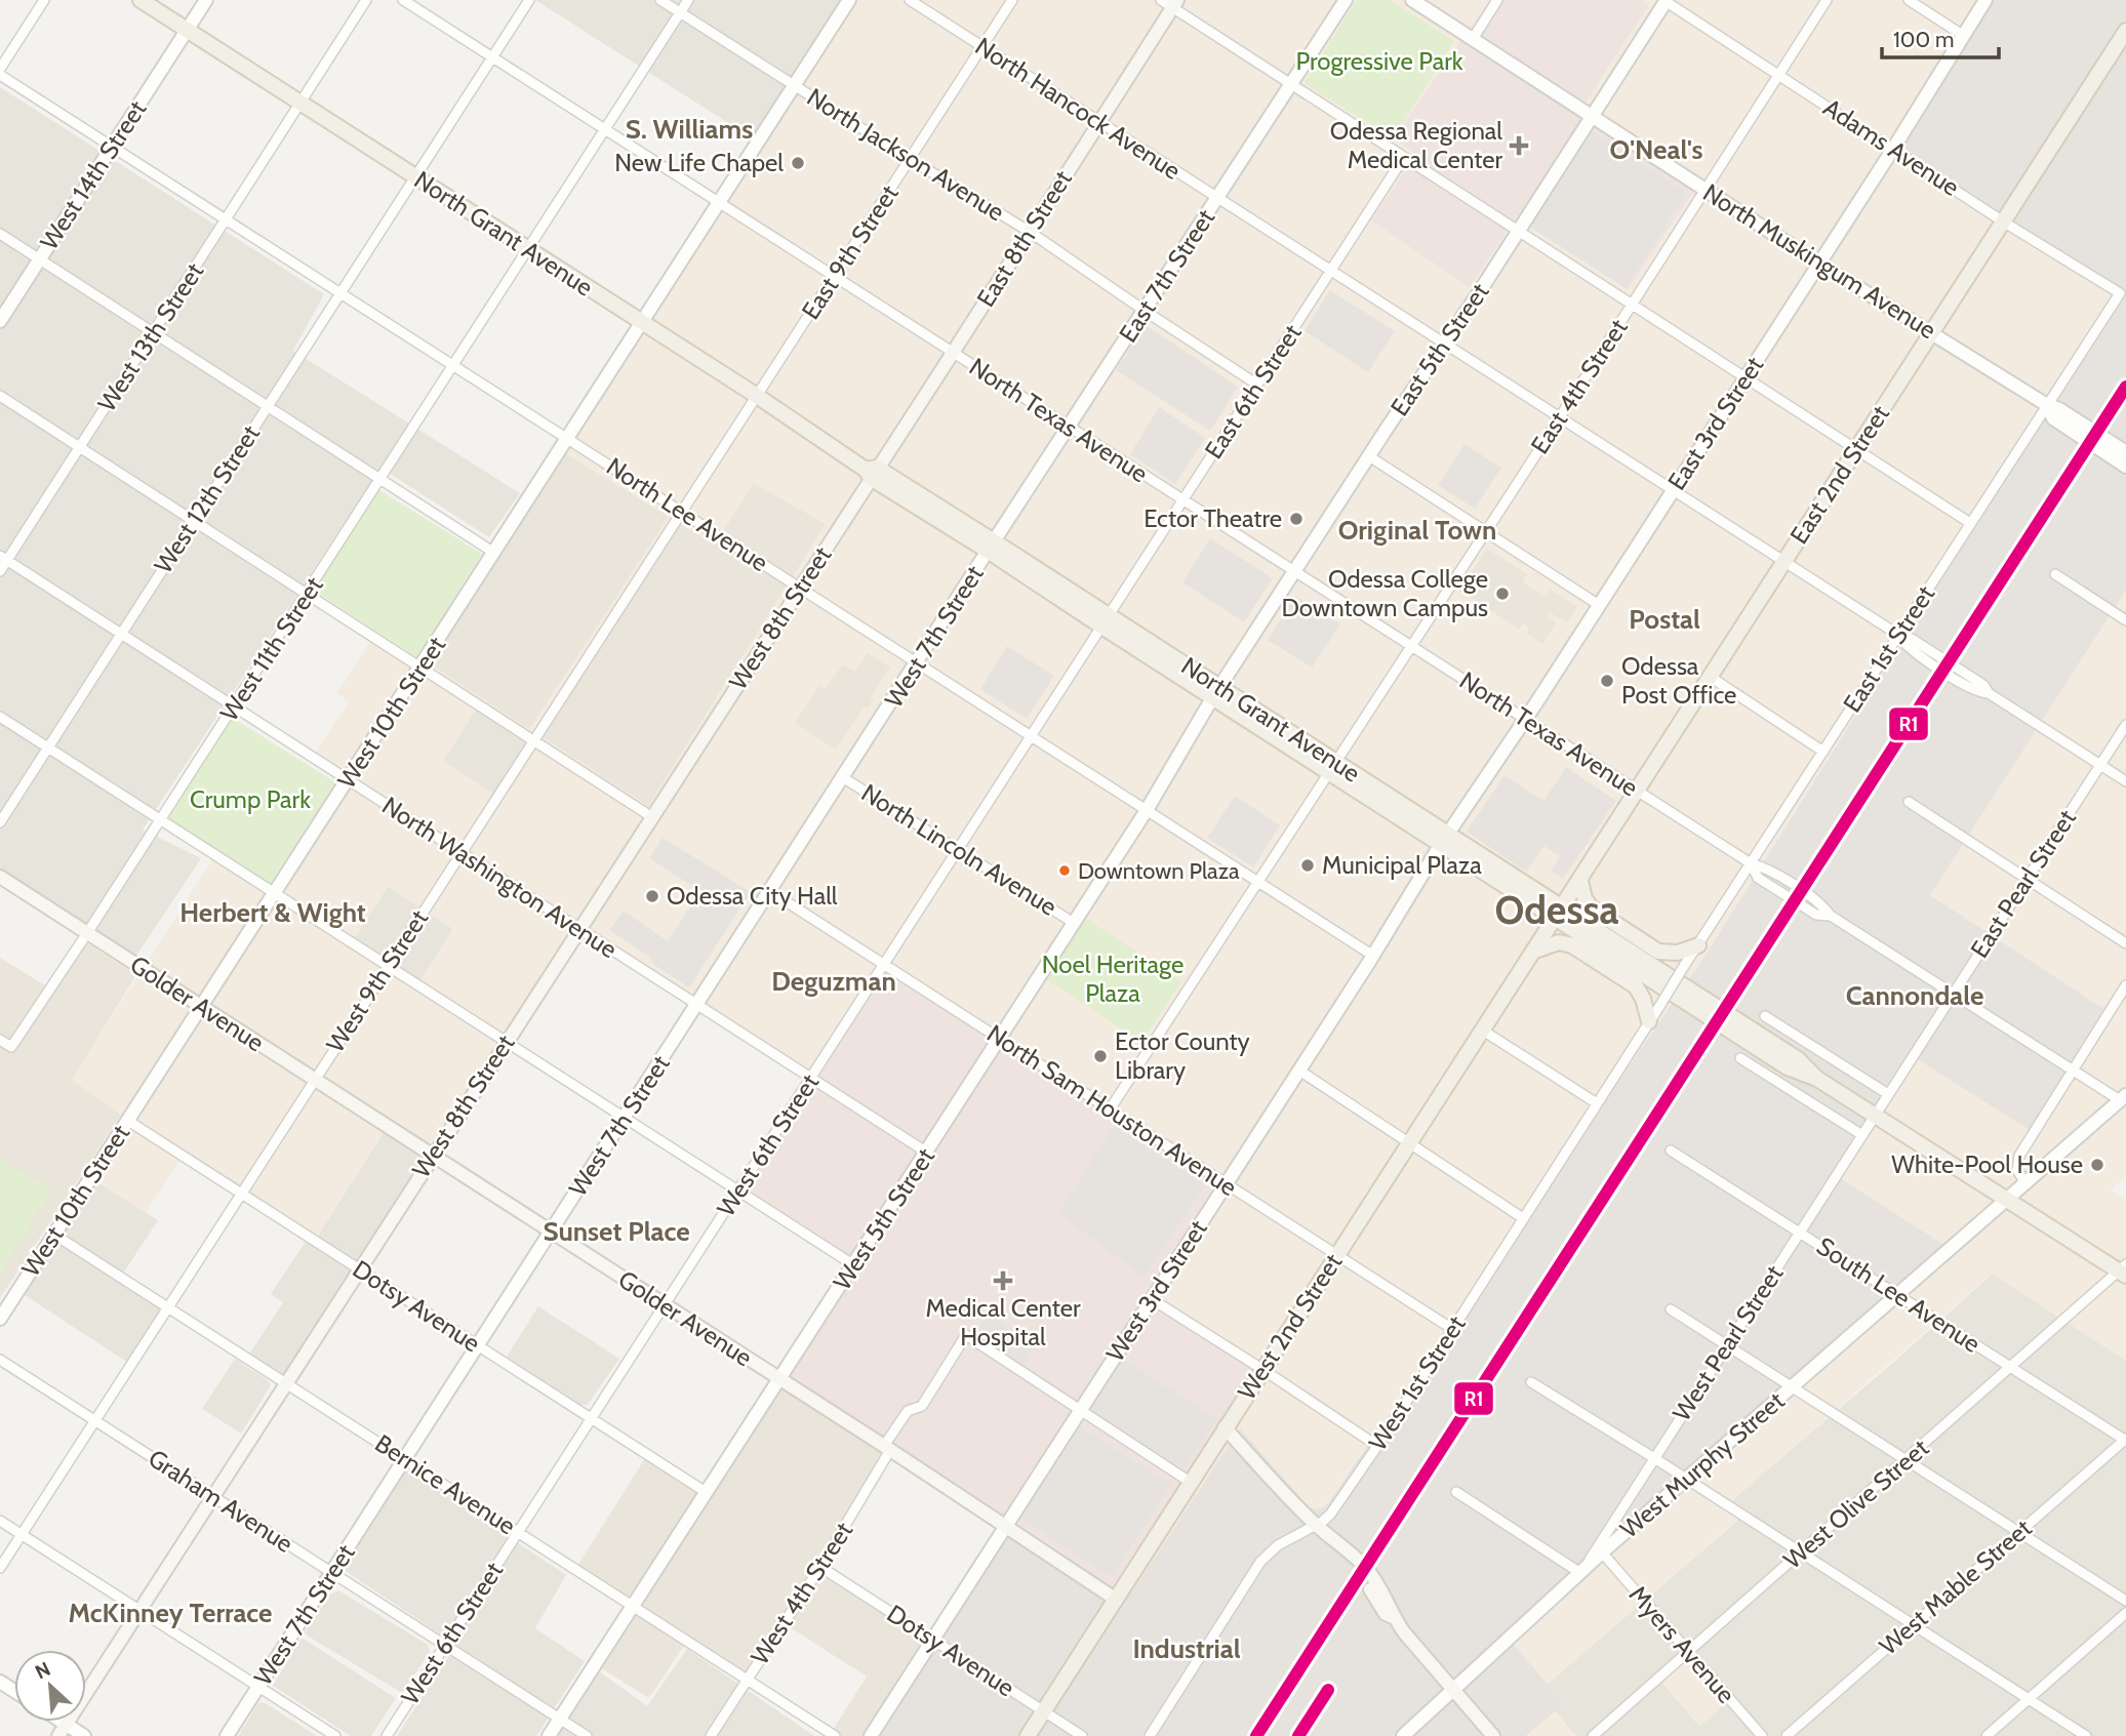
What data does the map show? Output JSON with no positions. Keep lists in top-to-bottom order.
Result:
{
  "streets": {
    "main road": [
      "North Grant Avenue",
      "East 8th Street",
      "East 2nd Street",
      "West 8th Street",
      "Golder Avenue",
      "West 2nd Street"
    ],
    "street": [
      "North Hancock Avenue",
      "Adams Avenue",
      "North Jackson Avenue",
      "West 14th Street",
      "East 9th Street",
      "North Muskingum Avenue",
      "East 7th Street",
      "West 13th Street",
      "East 5th Street",
      "East 4th Street",
      "East 6th Street",
      "North Texas Avenue",
      "East 3rd Street",
      "West 12th Street",
      "North Lee Avenue",
      "West 7th Street",
      "West 11th Street",
      "East 1st Street",
      "West 10th Street",
      "North Lincoln Avenue",
      "North Washington Avenue",
      "East Pearl Street",
      "West 9th Street",
      "North Sam Houston Avenue",
      "West 6th Street",
      "West 5th Street",
      "West 3rd Street",
      "South Lee Avenue",
      "Dotsy Avenue",
      "West Pearl Street",
      "West 1st Street",
      "West Murphy Street",
      "Bernice Avenue",
      "Graham Avenue",
      "West Olive Street",
      "West Mable Street",
      "West 4th Street",
      "Myers Avenue"
    ]
  },
  "crossings": [
    ["North Hancock Avenue", "East 8th Street"],
    ["North Hancock Avenue", "East 9th Street"],
    ["North Hancock Avenue", "East 7th Street"],
    ["North Hancock Avenue", "East 5th Street"],
    ["North Hancock Avenue", "East 4th Street"],
    ["North Hancock Avenue", "East 6th Street"],
    ["North Hancock Avenue", "East 3rd Street"],
    ["North Hancock Avenue", "East 2nd Street"],
    ["North Hancock Avenue", "East 1st Street"],
    ["North Hancock Avenue", "East Pearl Street"],
    ["Adams Avenue", "East 5th Street"],
    ["Adams Avenue", "East 4th Street"],
    ["Adams Avenue", "East 3rd Street"],
    ["Adams Avenue", "East 2nd Street"],
    ["Adams Avenue", "East 1st Street"],
    ["North Jackson Avenue", "East 8th Street"],
    ["North Jackson Avenue", "East 9th Street"],
    ["North Jackson Avenue", "East 7th Street"],
    ["North Jackson Avenue", "East 6th Street"],
    ["North Jackson Avenue", "West 11th Street"],
    ["North Jackson Avenue", "West 10th Street"],
    ["West 14th Street", "North Grant Avenue"],
    ["West 14th Street", "North Lee Avenue"],
    ["North Grant Avenue", "East 8th Street"],
    ["North Grant Avenue", "East 9th Street"],
    ["North Grant Avenue", "East 7th Street"],
    ["North Grant Avenue", "West 13th Street"],
    ["North Grant Avenue", "East 5th Street"],
    ["North Grant Avenue", "East 4th Street"],
    ["North Grant Avenue", "East 6th Street"],
    ["North Grant Avenue", "East 3rd Street"],
    ["North Grant Avenue", "East 2nd Street"],
    ["North Grant Avenue", "West 12th Street"],
    ["North Grant Avenue", "West 8th Street"],
    ["North Grant Avenue", "West 7th Street"],
    ["North Grant Avenue", "West 11th Street"],
    ["North Grant Avenue", "West 10th Street"],
    ["North Grant Avenue", "East Pearl Street"],
    ["North Grant Avenue", "West 9th Street"],
    ["North Grant Avenue", "West 6th Street"],
    ["North Grant Avenue", "West 5th Street"],
    ["North Grant Avenue", "West 3rd Street"],
    ["North Grant Avenue", "West 2nd Street"],
    ["North Grant Avenue", "West Pearl Street"],
    ["North Grant Avenue", "West Murphy Street"],
    ["North Grant Avenue", "West Olive Street"],
    ["East 8th Street", "North Texas Avenue"],
    ["East 8th Street", "West 8th Street"],
    ["East 9th Street", "North Texas Avenue"],
    ["East 9th Street", "West 9th Street"],
    ["North Muskingum Avenue", "East 5th Street"],
    ["North Muskingum Avenue", "East 4th Street"],
    ["North Muskingum Avenue", "East 3rd Street"],
    ["North Muskingum Avenue", "East 2nd Street"],
    ["North Muskingum Avenue", "East 1st Street"],
    ["East 7th Street", "North Texas Avenue"],
    ["East 7th Street", "West 7th Street"],
    ["West 13th Street", "North Lee Avenue"],
    ["West 13th Street", "North Washington Avenue"],
    ["East 5th Street", "North Texas Avenue"],
    ["East 5th Street", "West 5th Street"],
    ["East 4th Street", "North Texas Avenue"],
    ["East 6th Street", "North Texas Avenue"],
    ["East 6th Street", "West 6th Street"],
    ["North Texas Avenue", "East 3rd Street"],
    ["North Texas Avenue", "East 2nd Street"],
    ["North Texas Avenue", "West 12th Street"],
    ["North Texas Avenue", "West 11th Street"],
    ["North Texas Avenue", "East 1st Street"],
    ["North Texas Avenue", "West 10th Street"],
    ["North Texas Avenue", "East Pearl Street"],
    ["North Texas Avenue", "West Murphy Street"],
    ["East 3rd Street", "West 3rd Street"],
    ["East 2nd Street", "West 2nd Street"],
    ["West 12th Street", "North Lee Avenue"],
    ["West 12th Street", "North Washington Avenue"],
    ["North Lee Avenue", "West 8th Street"],
    ["North Lee Avenue", "West 7th Street"],
    ["North Lee Avenue", "West 11th Street"],
    ["North Lee Avenue", "West 10th Street"],
    ["North Lee Avenue", "West 9th Street"],
    ["North Lee Avenue", "West 6th Street"],
    ["North Lee Avenue", "West 5th Street"],
    ["North Lee Avenue", "West 3rd Street"],
    ["West 8th Street", "North Washington Avenue"],
    ["West 8th Street", "Golder Avenue"],
    ["West 8th Street", "Dotsy Avenue"],
    ["West 8th Street", "Bernice Avenue"],
    ["West 8th Street", "Graham Avenue"],
    ["West 7th Street", "North Lincoln Avenue"],
    ["West 7th Street", "North Washington Avenue"],
    ["West 7th Street", "Golder Avenue"],
    ["West 7th Street", "North Sam Houston Avenue"],
    ["West 7th Street", "Dotsy Avenue"],
    ["West 7th Street", "Bernice Avenue"],
    ["West 7th Street", "Graham Avenue"],
    ["West 11th Street", "North Washington Avenue"],
    ["West 11th Street", "Golder Avenue"],
    ["East 1st Street", "West 1st Street"],
    ["West 10th Street", "North Washington Avenue"],
    ["West 10th Street", "Golder Avenue"],
    ["West 10th Street", "Dotsy Avenue"],
    ["West 10th Street", "Bernice Avenue"],
    ["North Lincoln Avenue", "West 6th Street"],
    ["North Lincoln Avenue", "West 5th Street"],
    ["North Washington Avenue", "West 9th Street"],
    ["North Washington Avenue", "West 6th Street"],
    ["North Washington Avenue", "West 5th Street"],
    ["East Pearl Street", "West Pearl Street"],
    ["West 9th Street", "Golder Avenue"],
    ["West 9th Street", "Dotsy Avenue"],
    ["West 9th Street", "Bernice Avenue"],
    ["West 9th Street", "Graham Avenue"],
    ["Golder Avenue", "West 6th Street"],
    ["Golder Avenue", "West 5th Street"],
    ["Golder Avenue", "West 3rd Street"],
    ["Golder Avenue", "West 2nd Street"],
    ["Golder Avenue", "West 4th Street"],
    ["North Sam Houston Avenue", "West 6th Street"],
    ["North Sam Houston Avenue", "West 5th Street"],
    ["North Sam Houston Avenue", "West 3rd Street"],
    ["North Sam Houston Avenue", "West 2nd Street"],
    ["North Sam Houston Avenue", "West 1st Street"],
    ["West 6th Street", "Dotsy Avenue"],
    ["West 6th Street", "Bernice Avenue"],
    ["West 6th Street", "Graham Avenue"],
    ["West 5th Street", "Dotsy Avenue"],
    ["West 5th Street", "Bernice Avenue"],
    ["West 5th Street", "Graham Avenue"],
    ["West 3rd Street", "Dotsy Avenue"],
    ["West 3rd Street", "West 4th Street"],
    ["South Lee Avenue", "West Pearl Street"],
    ["South Lee Avenue", "West Murphy Street"],
    ["South Lee Avenue", "West Olive Street"],
    ["South Lee Avenue", "West Mable Street"],
    ["Dotsy Avenue", "West 2nd Street"],
    ["Dotsy Avenue", "West 4th Street"],
    ["West Pearl Street", "West Murphy Street"],
    ["West Murphy Street", "Myers Avenue"],
    ["Bernice Avenue", "West 4th Street"],
    ["West Olive Street", "Myers Avenue"]
  ],
  "districts": [
    "S. Williams",
    "O'Neal's",
    "Original Town",
    "Postal",
    "Odessa",
    "Herbert & Wight",
    "Deguzman",
    "Cannondale",
    "Sunset Place",
    "McKinney Terrace",
    "Industrial"
  ],
  "parks": ["Progressive Park", "Crump Park", "Noel Heritage Plaza"],
  "places": {
    "health": ["Odessa Regional Medical Center", "Medical Center Hospital"],
    "other": [
      "New Life Chapel",
      "Ector Theatre",
      "Odessa College Downtown Campus",
      "Odessa Post Office",
      "Municipal Plaza",
      "Downtown Plaza",
      "Odessa City Hall",
      "Ector County Library",
      "White-Pool House"
    ]
  },
  "lines": ["transit line R1"],
  "scale_bar": "100 m",
  "north": "top left"
}
